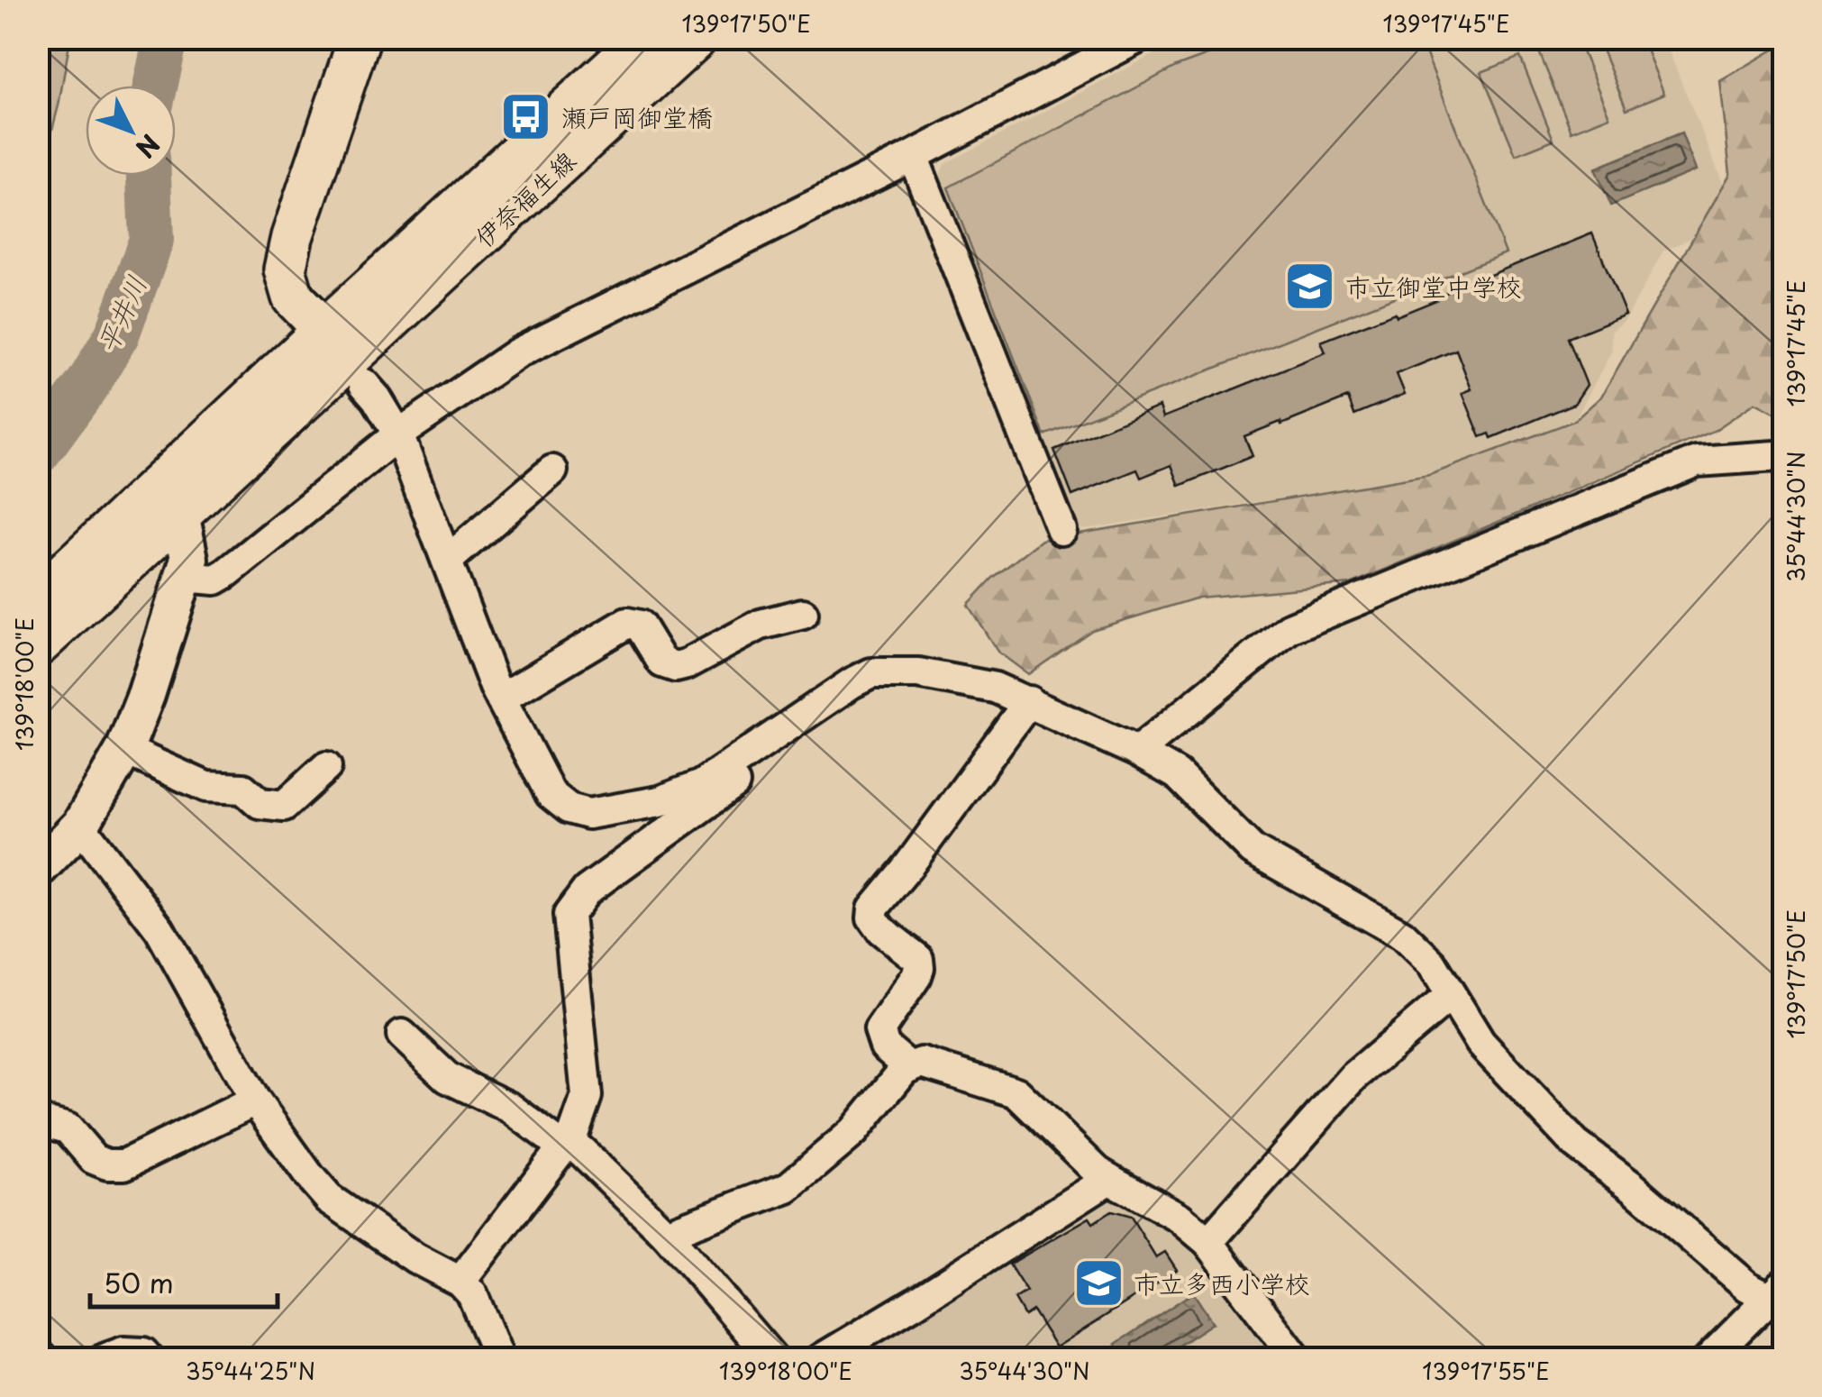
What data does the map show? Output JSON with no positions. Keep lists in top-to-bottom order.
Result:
{
  "streets": {
    "main road": ["伊奈福生線"]
  },
  "water": ["平井川"],
  "places": {
    "bus stop": ["瀬戸岡御堂橋"],
    "school or university": ["市立御堂中学校", "市立多西小学校"]
  },
  "scale_bar": "50 m",
  "north": "bottom right",
  "coordinates": [
    "139°17'50\"E",
    "139°17'45\"E",
    "35°44'30\"N",
    "139°18'00\"E",
    "35°44'25\"N",
    "139°17'55\"E"
  ]
}
